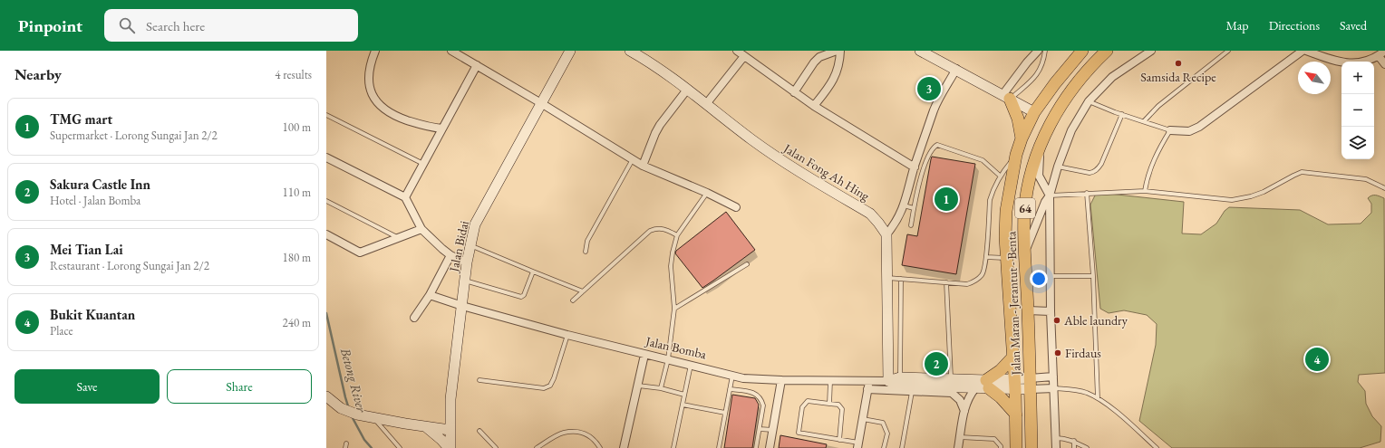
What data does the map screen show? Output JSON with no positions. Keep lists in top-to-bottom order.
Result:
{
  "streets": {
    "main road": [
      "Jalan Fong Ah Hing",
      "64",
      "Jalan Bidai",
      "Jalan Maran - Jerantut - Benta",
      "Jalan Bomba"
    ]
  },
  "crossings": [
    ["Jalan Bidai", "Jalan Bomba"],
    ["Jalan Maran - Jerantut - Benta", "Jalan Bomba"]
  ],
  "water": ["Betong River"],
  "places": ["Samsida Recipe", "Able laundry", "Firdaus"],
  "north": "top left",
  "page": {
    "header": "Pinpoint",
    "search": "Search here",
    "nav": ["Map", "Directions", "Saved"],
    "heading": ["Nearby", "4 results"],
    "map_buttons": ["+", "−"],
    "pins": [
      "3",
      "1",
      "4",
      "2"
    ],
    "list": [
      {
        "mark": "1",
        "name": "TMG mart",
        "note": "Supermarket · Lorong Sungai Jan 2/2",
        "value": "100 m"
      },
      {
        "mark": "2",
        "name": "Sakura Castle Inn",
        "note": "Hotel · Jalan Bomba",
        "value": "110 m"
      },
      {
        "mark": "3",
        "name": "Mei Tian Lai",
        "note": "Restaurant · Lorong Sungai Jan 2/2",
        "value": "180 m"
      },
      {
        "mark": "4",
        "name": "Bukit Kuantan",
        "note": "Place",
        "value": "240 m"
      }
    ],
    "buttons": ["Save", "Share"]
  }
}
